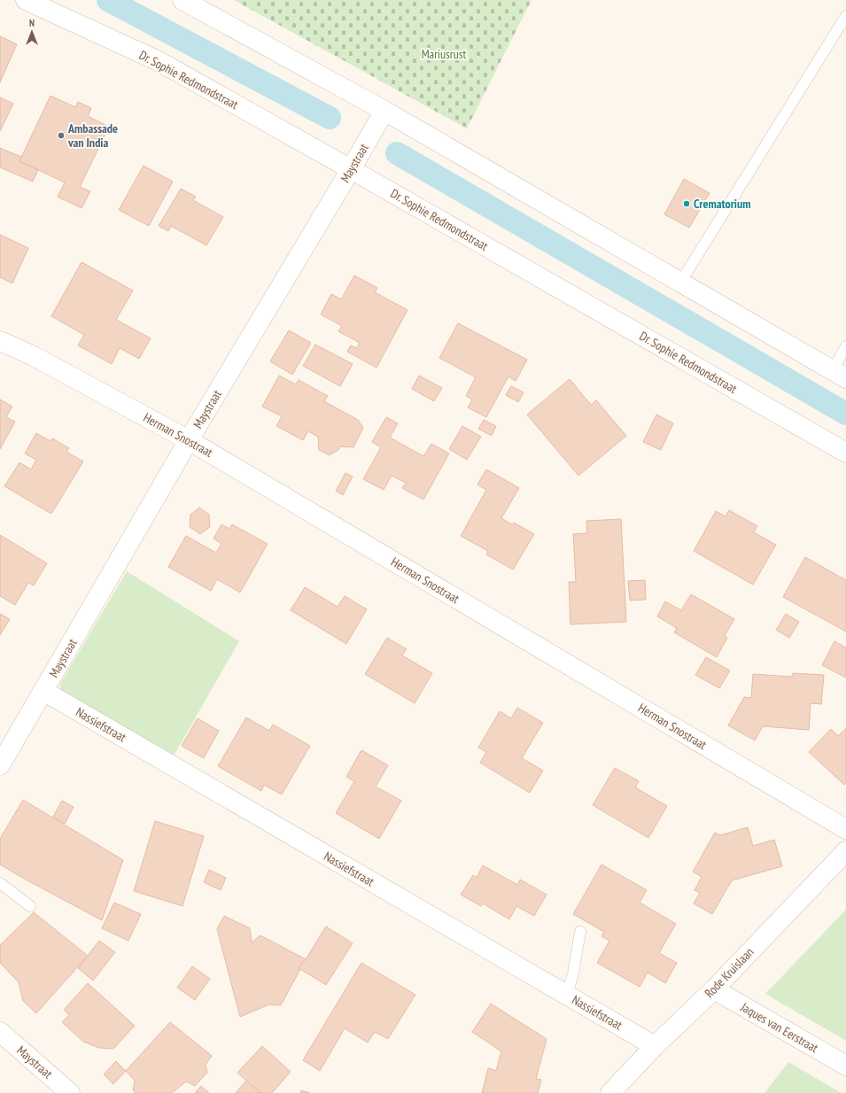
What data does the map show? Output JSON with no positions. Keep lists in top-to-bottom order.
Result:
{
  "streets": {
    "street": [
      "Dr. Sophie Redmondstraat",
      "Maystraat",
      "Herman Snostraat",
      "Nassiefstraat",
      "Rode Kruislaan",
      "Jaques van Eerstraat"
    ]
  },
  "crossings": [
    ["Dr. Sophie Redmondstraat", "Maystraat"],
    ["Maystraat", "Herman Snostraat"],
    ["Maystraat", "Nassiefstraat"],
    ["Nassiefstraat", "Rode Kruislaan"],
    ["Rode Kruislaan", "Jaques van Eerstraat"]
  ],
  "parks": ["Mariusrust"],
  "places": ["Ambassade van India", "Crematorium"],
  "north": "top"
}
